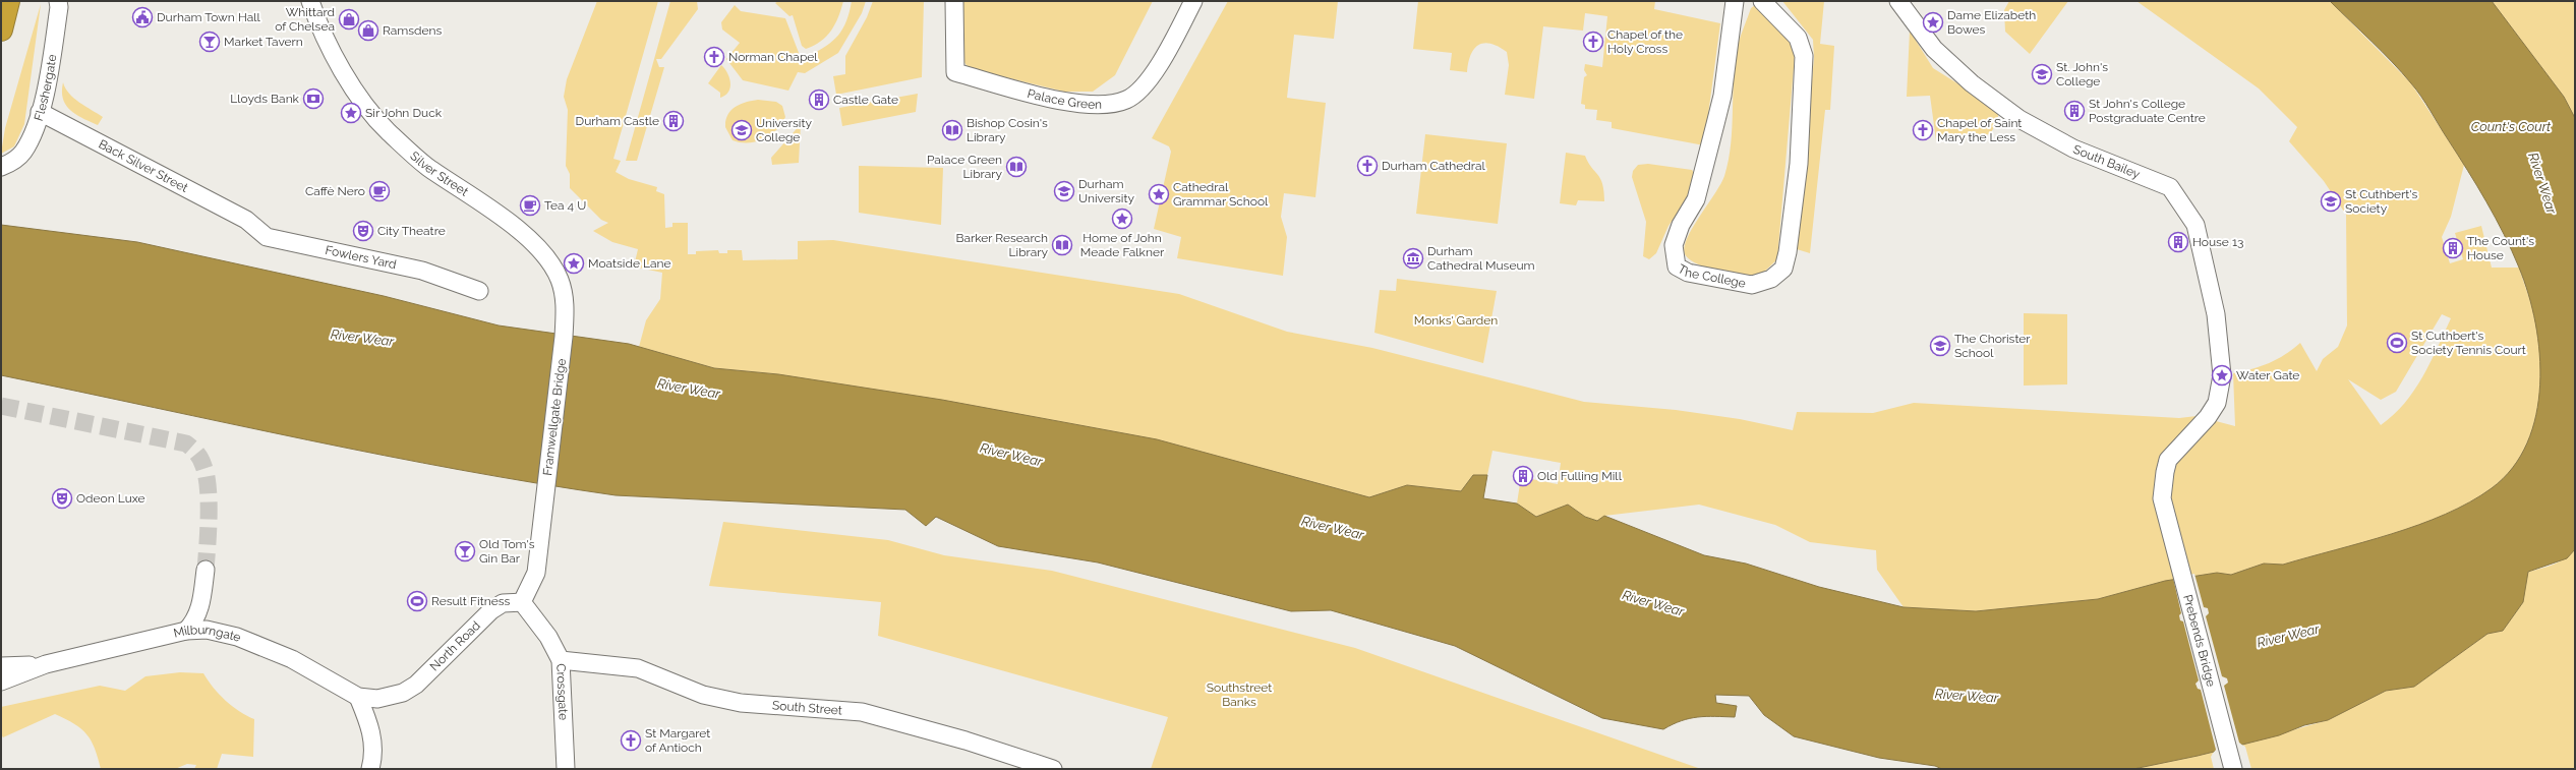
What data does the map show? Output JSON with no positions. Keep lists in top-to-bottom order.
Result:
{
  "streets": {
    "street": [
      "Fleshergate",
      "Palace Green",
      "South Bailey",
      "Back Silver Street",
      "Silver Street",
      "Fowlers Yard",
      "The College",
      "Framwellgate Bridge",
      "Milburngate",
      "Prebends Bridge",
      "North Road",
      "Crossgate",
      "South Street"
    ]
  },
  "crossings": [
    ["Fleshergate", "Back Silver Street"],
    ["South Bailey", "Prebends Bridge"],
    ["Back Silver Street", "Fowlers Yard"],
    ["Silver Street", "Framwellgate Bridge"],
    ["Framwellgate Bridge", "North Road"],
    ["Framwellgate Bridge", "Crossgate"],
    ["Milburngate", "North Road"],
    ["North Road", "Crossgate"],
    ["Crossgate", "South Street"]
  ],
  "water": ["Count's Court", "River Wear"],
  "parks": ["Monks' Garden", "Southstreet Banks"],
  "places": {
    "public building": ["Durham Town Hall"],
    "shop": ["Whittard of Chelsea", "Ramsdens"],
    "place": [
      "Dame Elizabeth Bowes",
      "Sir John Duck",
      "Cathedral Grammar School",
      "Home of John Meade Falkner",
      "Moatside Lane",
      "Water Gate"
    ],
    "bar": ["Market Tavern", "Old Tom's Gin Bar"],
    "church": [
      "Chapel of the Holy Cross",
      "Norman Chapel",
      "Chapel of Saint Mary the Less",
      "Durham Cathedral",
      "St Margaret of Antioch"
    ],
    "school or university": [
      "St. John's College",
      "University College",
      "Durham University",
      "St Cuthbert's Society",
      "The Chorister School"
    ],
    "bank": ["Lloyds Bank"],
    "building": [
      "Castle Gate",
      "St John's College Postgraduate Centre",
      "Durham Castle",
      "House 13",
      "The Count's House",
      "Old Fulling Mill"
    ],
    "library": ["Bishop Cosin's Library", "Palace Green Library", "Barker Research Library"],
    "cafe": ["Caffè Nero", "Tea 4 U"],
    "theatre": ["City Theatre", "Odeon Luxe"],
    "museum": ["Durham Cathedral Museum"],
    "sports": ["St Cuthbert's Society Tennis Court", "Result Fitness"]
  }
}
